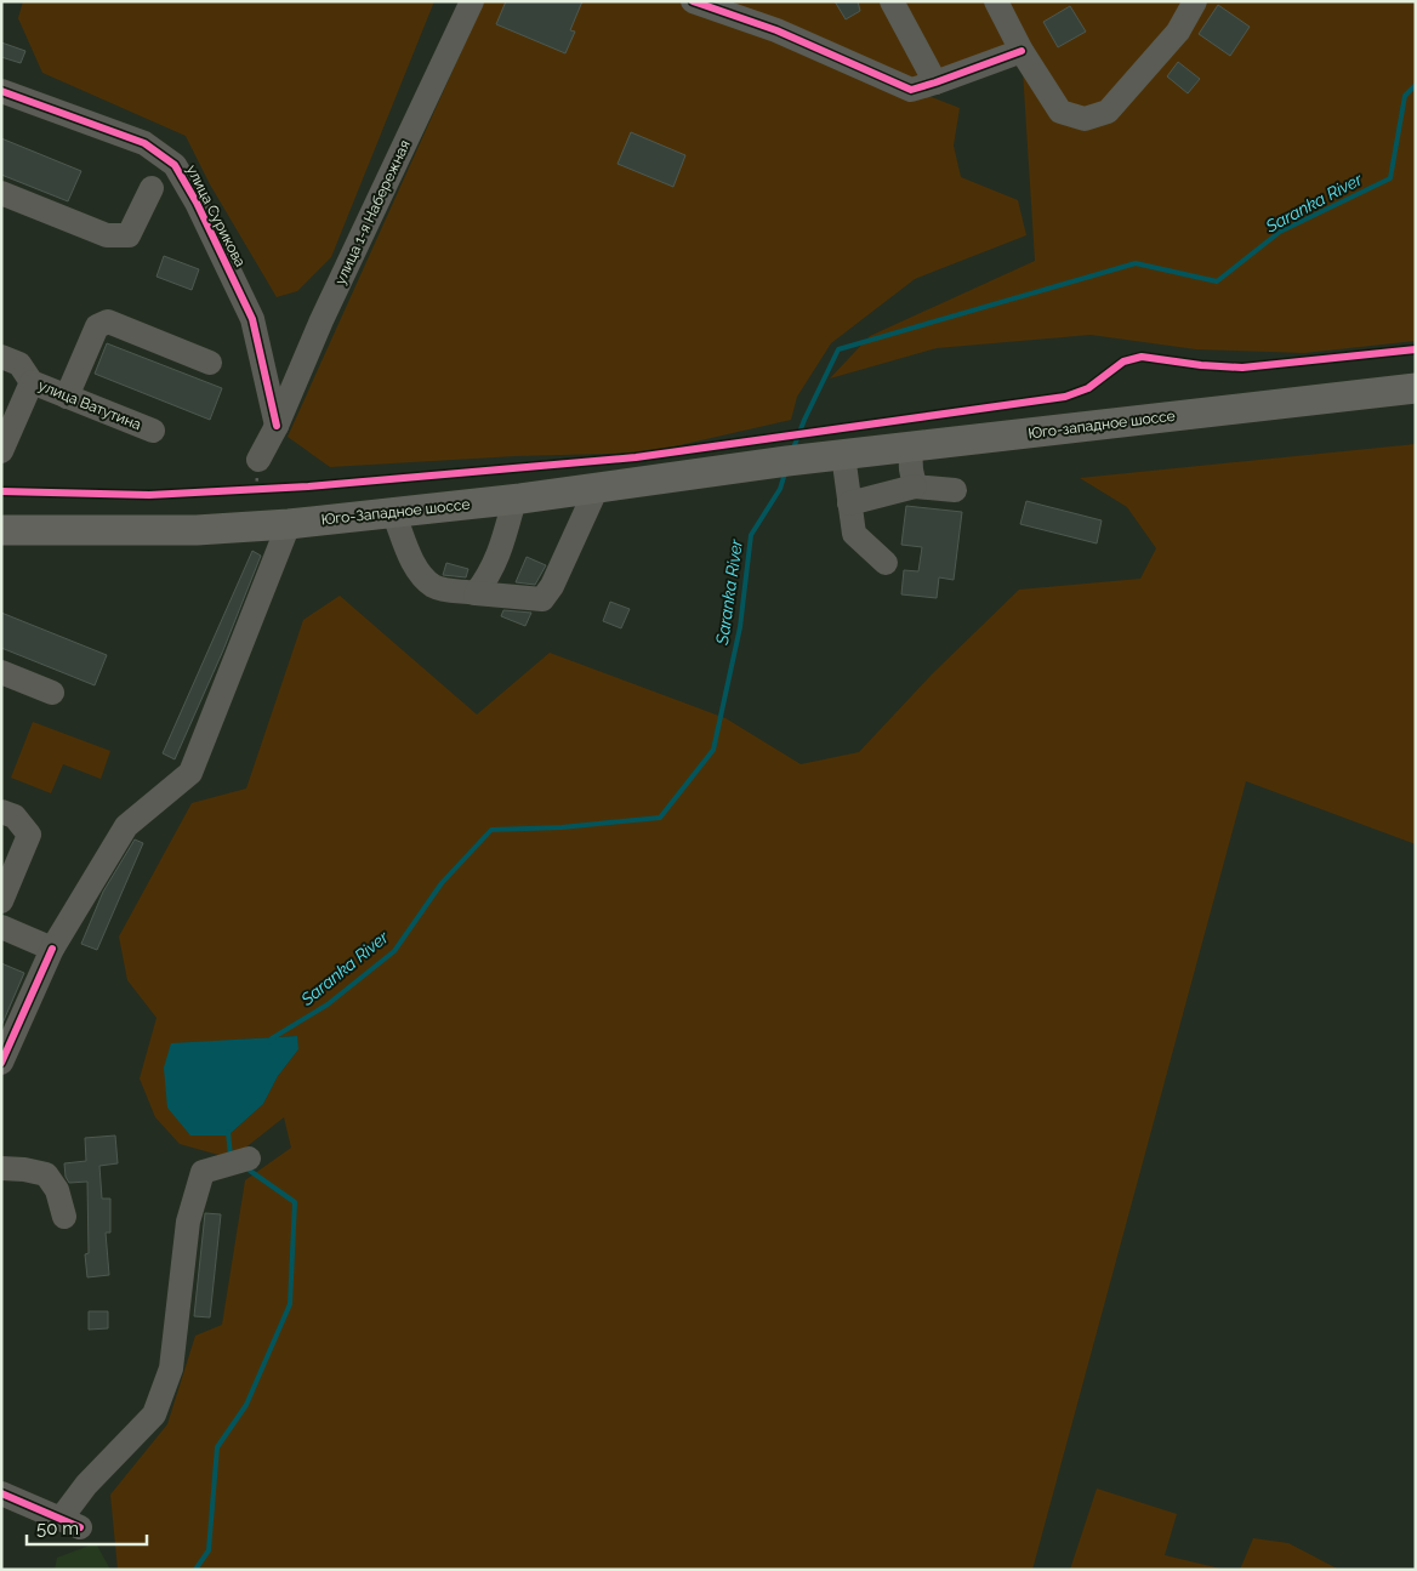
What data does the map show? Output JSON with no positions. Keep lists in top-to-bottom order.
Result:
{
  "streets": {
    "main road": ["Юго-западное шоссе", "Юго-Западное шоссе"],
    "street": ["улица 1-я Набережная", "улица Сурикова", "улица Ватутина"]
  },
  "crossings": [
    ["улица 1-я Набережная", "улица Сурикова"],
    ["Юго-западное шоссе", "Юго-Западное шоссе"]
  ],
  "water": ["Saranka River"],
  "scale_bar": "50 m"
}
